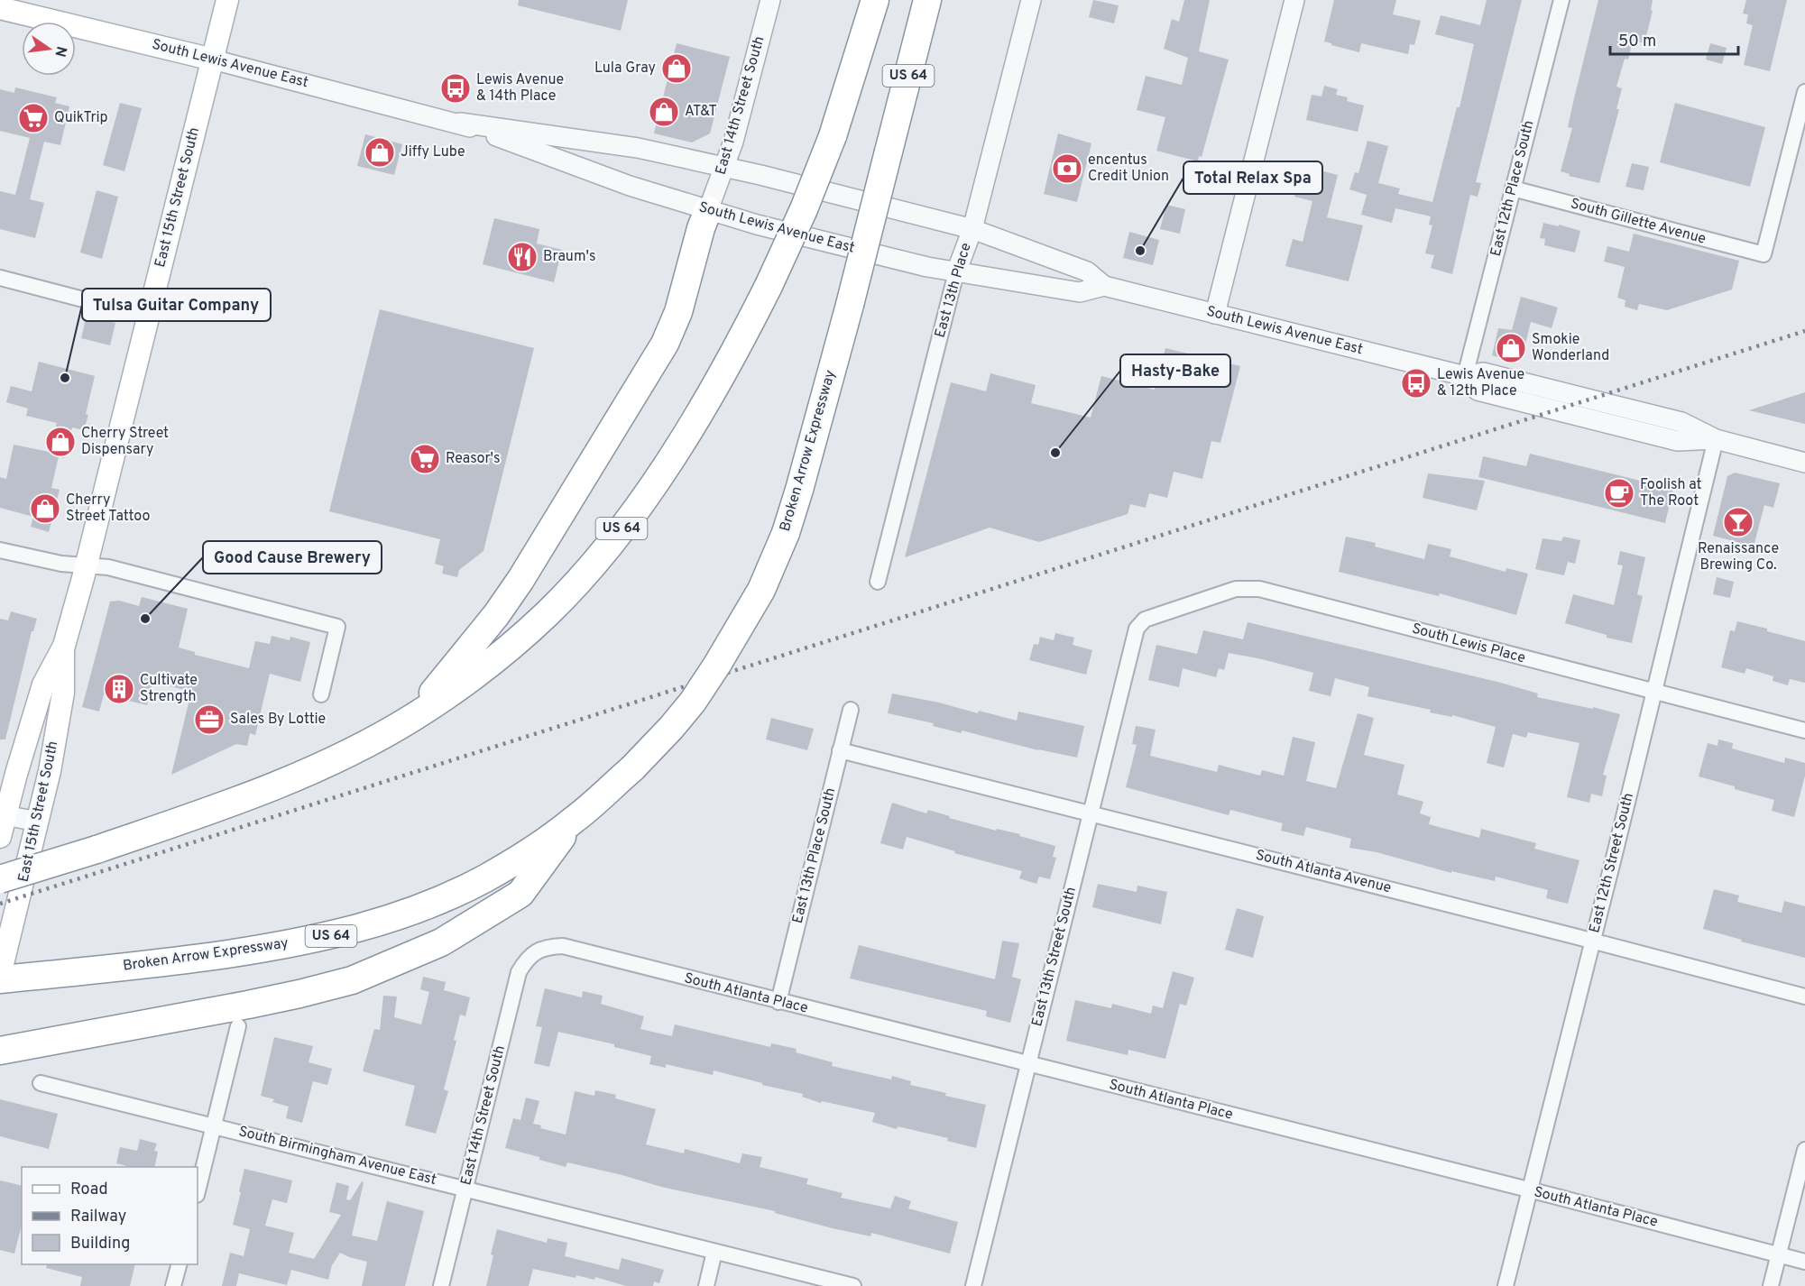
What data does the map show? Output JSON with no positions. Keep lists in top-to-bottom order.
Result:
{
  "streets": {
    "highway": ["US 64", "Broken Arrow Expressway"],
    "main road": ["South Lewis Avenue East", "East 15th Street South"],
    "street": [
      "East 14th Street South",
      "East 12th Place South",
      "South Gillette Avenue",
      "East 13th Place",
      "South Lewis Place",
      "East 13th Place South",
      "East 12th Street South",
      "South Atlanta Avenue",
      "East 13th Street South",
      "South Atlanta Place",
      "South Birmingham Avenue East"
    ]
  },
  "crossings": [
    ["South Lewis Avenue East", "East 14th Street South"],
    ["South Lewis Avenue East", "East 12th Place South"],
    ["South Lewis Avenue East", "East 15th Street South"],
    ["South Lewis Avenue East", "East 13th Place"],
    ["South Lewis Avenue East", "East 12th Street South"],
    ["East 14th Street South", "South Atlanta Place"],
    ["East 14th Street South", "South Birmingham Avenue East"],
    ["East 12th Place South", "South Gillette Avenue"],
    ["South Lewis Place", "East 12th Street South"],
    ["South Lewis Place", "East 13th Street South"],
    ["East 13th Place South", "South Atlanta Avenue"],
    ["East 13th Place South", "South Atlanta Place"],
    ["East 12th Street South", "South Atlanta Avenue"],
    ["East 12th Street South", "South Atlanta Place"],
    ["South Atlanta Avenue", "East 13th Street South"],
    ["East 13th Street South", "South Atlanta Place"]
  ],
  "places": {
    "shop": [
      "Lula Gray",
      "AT&T",
      "Jiffy Lube",
      "Smokie Wonderland",
      "Cherry Street Dispensary",
      "Cherry Street Tattoo"
    ],
    "bus stop": ["Lewis Avenue & 14th Place", "Lewis Avenue & 12th Place"],
    "supermarket": ["QuikTrip", "Reasor's"],
    "bank": ["encentus Credit Union"],
    "other": [
      "Total Relax Spa",
      "Tulsa Guitar Company",
      "Hasty-Bake",
      "Good Cause Brewery"
    ],
    "restaurant": ["Braum's"],
    "cafe": ["Foolish at The Root"],
    "bar": ["Renaissance Brewing Co."],
    "building": ["Cultivate Strength"],
    "office": ["Sales By Lottie"]
  },
  "legend": ["Road", "Railway", "Building"],
  "scale_bar": "50 m",
  "north": "right"
}
